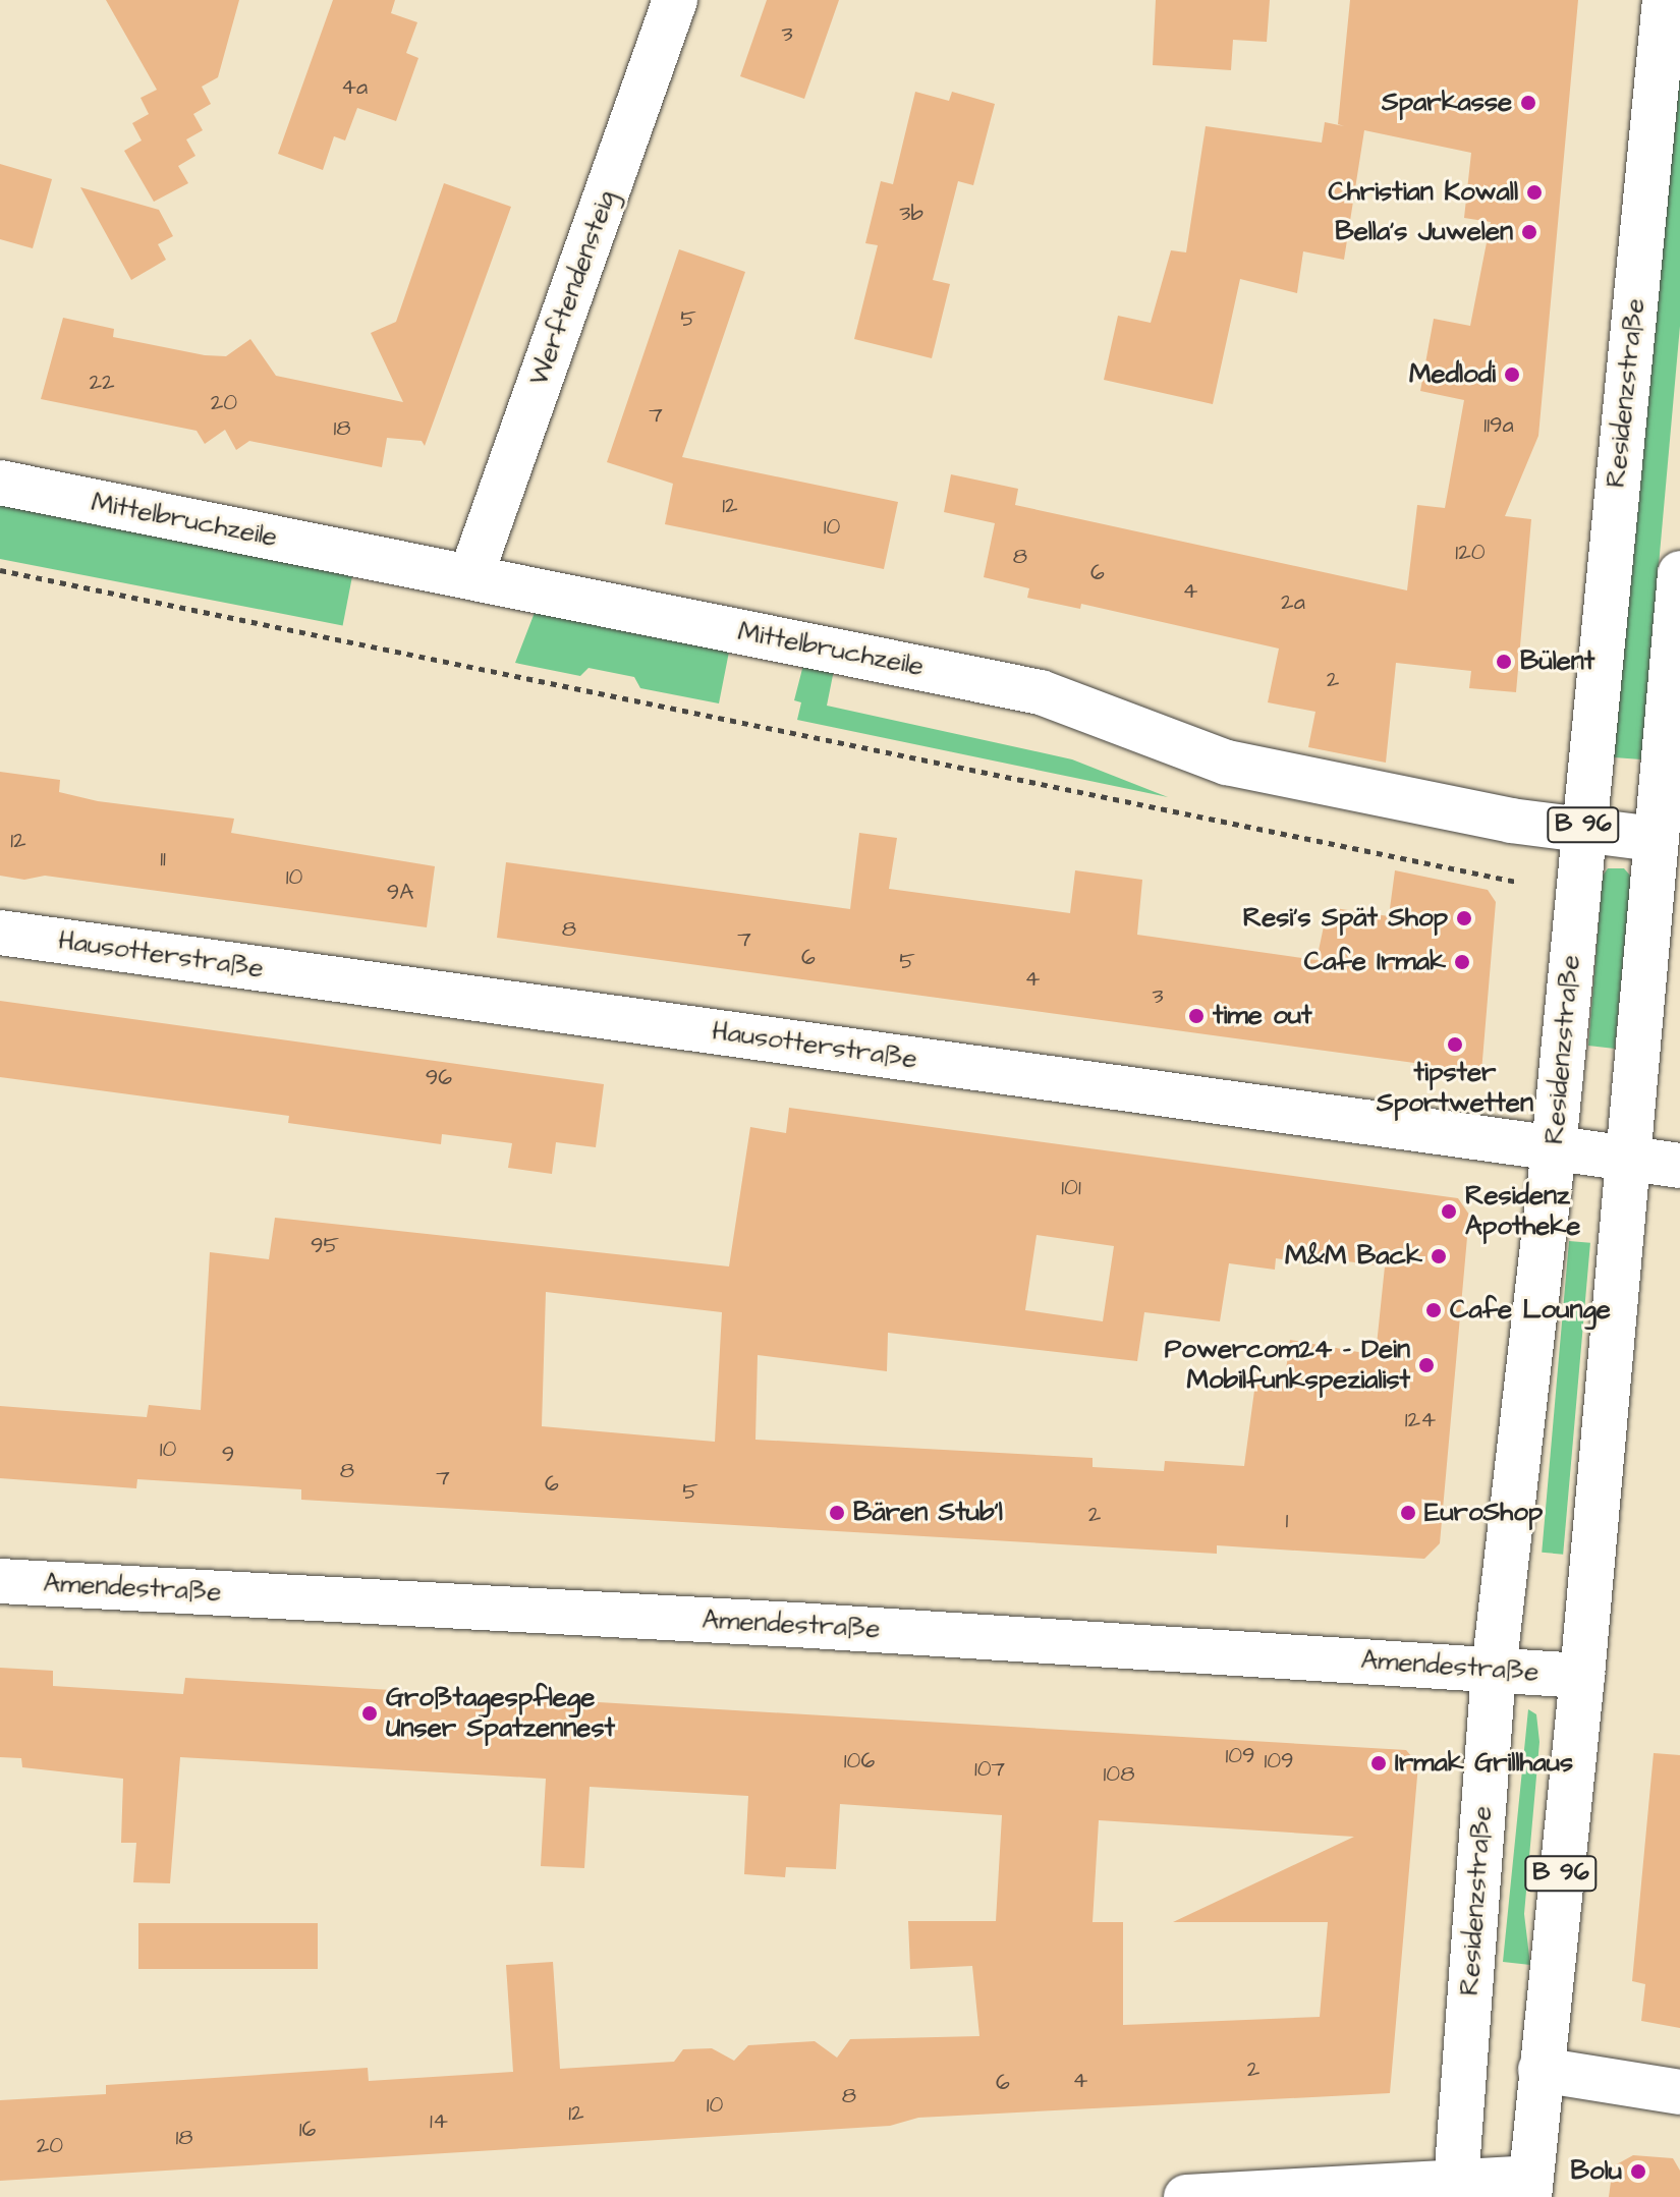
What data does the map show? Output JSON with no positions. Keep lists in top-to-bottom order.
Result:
{
  "streets": {
    "street": [
      "Werftendensteig",
      "Residenzstraße",
      "Mittelbruchzeile",
      "B 96",
      "Hausotterstraße",
      "Amendestraße"
    ]
  },
  "crossings": [
    ["Werftendensteig", "Mittelbruchzeile"],
    ["Residenzstraße", "Mittelbruchzeile"],
    ["Residenzstraße", "Hausotterstraße"],
    ["Residenzstraße", "Amendestraße"],
    ["Mittelbruchzeile", "B 96"],
    ["B 96", "Hausotterstraße"],
    ["B 96", "Amendestraße"]
  ],
  "places": [
    "Sparkasse",
    "Christian Kowall",
    "Bella's Juwelen",
    "Medlodi",
    "Bülent",
    "Resi's Spät Shop",
    "Cafe Irmak",
    "time out",
    "tipster Sportwetten",
    "Residenz Apotheke",
    "M&M Back",
    "Cafe Lounge",
    "Powercom24 - Dein Mobilfunkspezialist",
    "Bären Stub'l",
    "EuroShop",
    "Großtagespflege Unser Spatzennest",
    "Irmak Grillhaus",
    "Bolu"
  ],
  "house_numbers": [
    "3",
    "4a",
    "3b",
    "5",
    "22",
    "20",
    "7",
    "119a",
    "18",
    "12",
    "10",
    "120",
    "8",
    "6",
    "4",
    "2a",
    "2",
    "12",
    "11",
    "10",
    "9A",
    "8",
    "7",
    "6",
    "5",
    "4",
    "3",
    "96",
    "101",
    "95",
    "124",
    "10",
    "9",
    "8",
    "7",
    "6",
    "5",
    "2",
    "1",
    "109",
    "106",
    "109",
    "107",
    "108",
    "2",
    "4",
    "6",
    "8",
    "10",
    "12",
    "14",
    "16",
    "18",
    "20"
  ]
}
